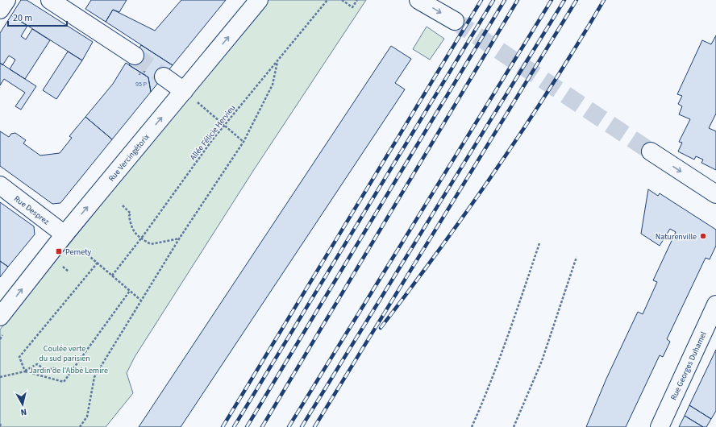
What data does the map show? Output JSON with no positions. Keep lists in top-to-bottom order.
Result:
{
  "streets": {
    "street": ["Rue Vercingétorix", "Rue Desprez", "Rue Georges Duhamel"],
    "path": ["Allée Félicie Hervieu"]
  },
  "crossings": [
    ["Rue Vercingétorix", "Rue Desprez"]
  ],
  "one_way": ["Rue Vercingétorix"],
  "parks": ["Coulée verte du sud parisien", "Jardin de l'Abbé Lemire"],
  "places": {
    "other": ["Naturenville"],
    "transit": ["Pernety"]
  },
  "house_numbers": ["1 Z", "95 P"],
  "scale_bar": "20 m",
  "north": "bottom"
}
